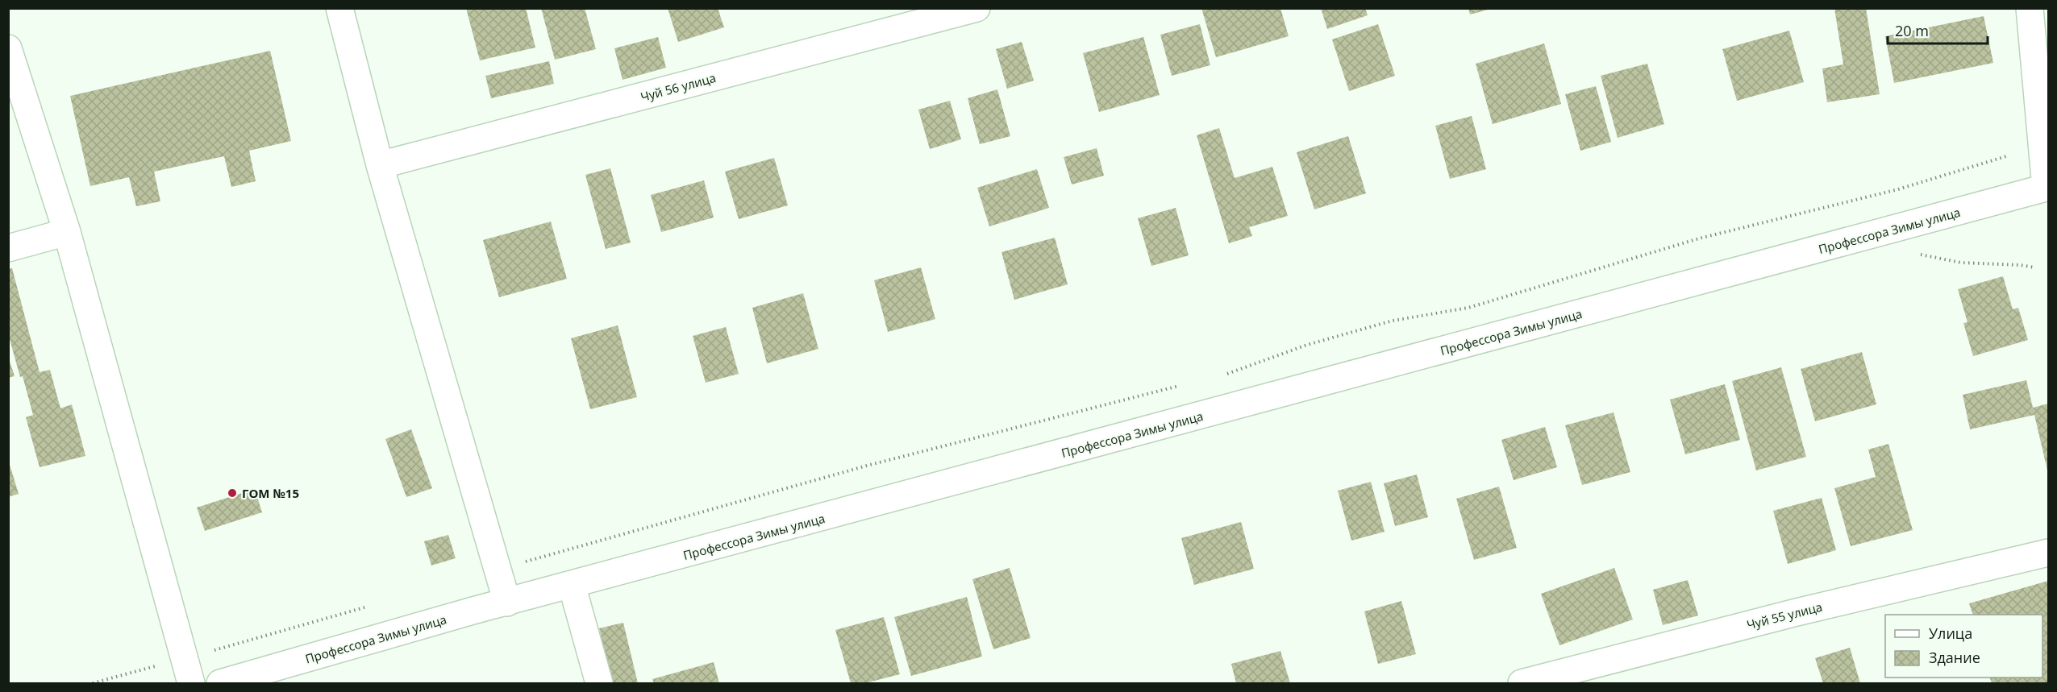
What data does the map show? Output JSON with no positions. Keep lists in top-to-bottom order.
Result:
{
  "streets": {
    "street": ["Чуй 56 улица", "Профессора Зимы улица", "Чуй 55 улица"]
  },
  "places": ["ГОМ №15"],
  "legend": ["Улица", "Здание"],
  "scale_bar": "20 m"
}
